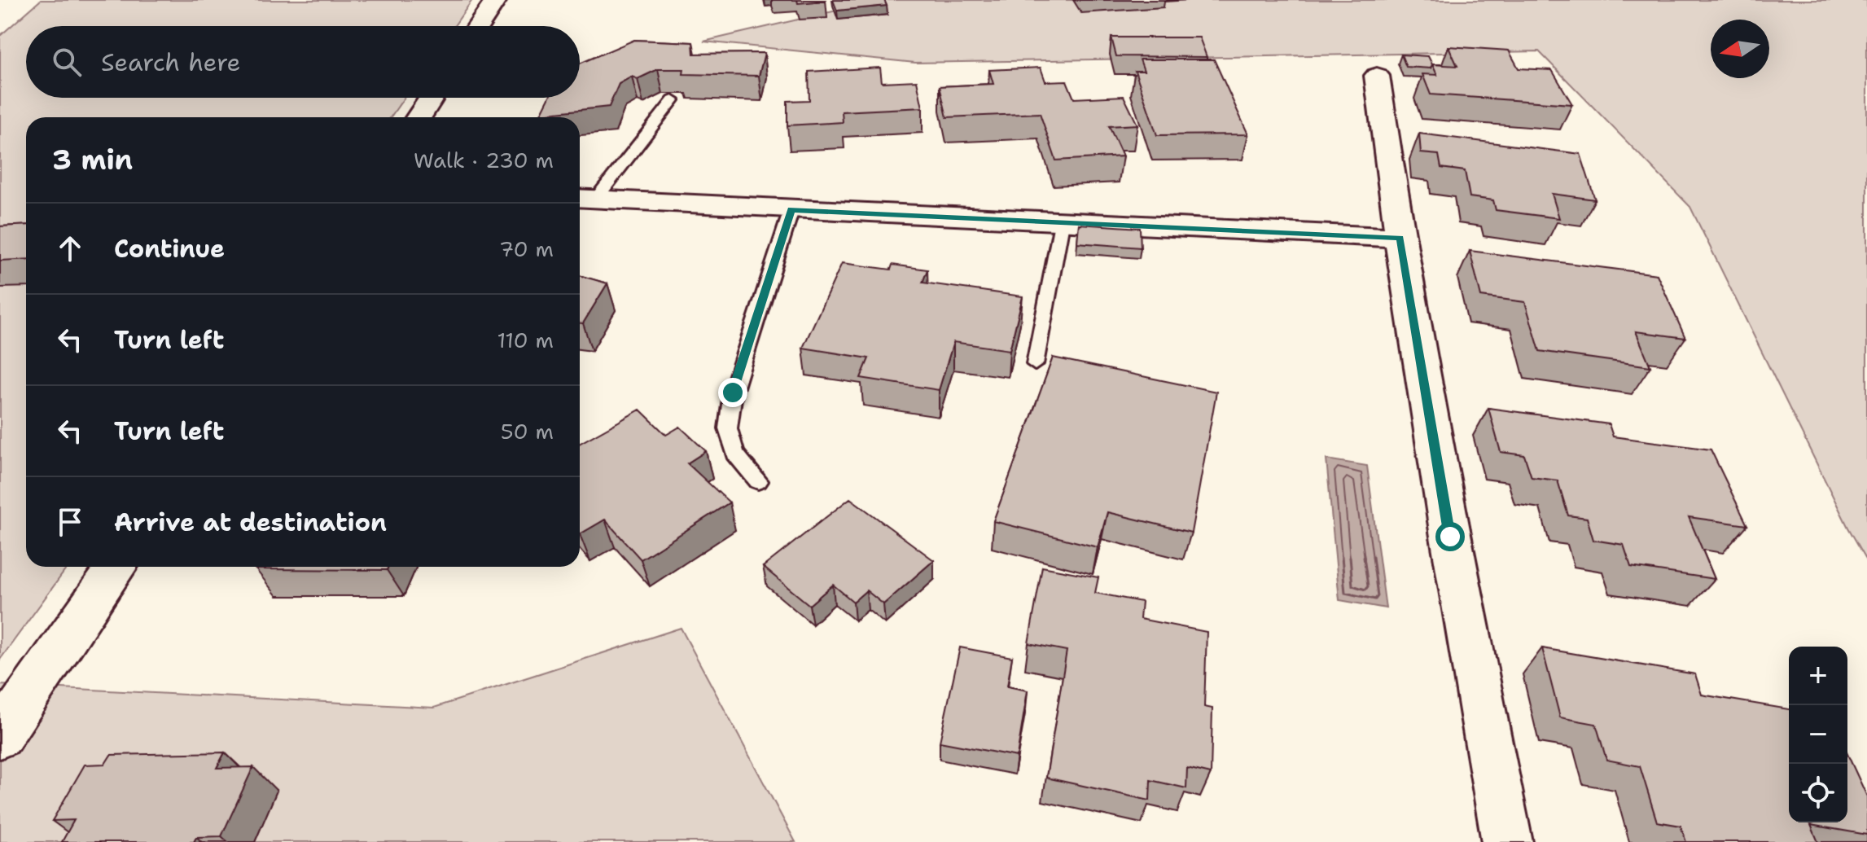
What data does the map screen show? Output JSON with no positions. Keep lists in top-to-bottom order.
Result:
{
  "north": "left",
  "page": {
    "search": "Search here",
    "heading": ["3 min", "Walk · 230 m"],
    "list": [
      ["Continue", "70 m"],
      ["Turn left", "110 m"],
      ["Turn left", "50 m"],
      "Arrive at destination"
    ],
    "map_buttons": ["+", "−"]
  }
}
